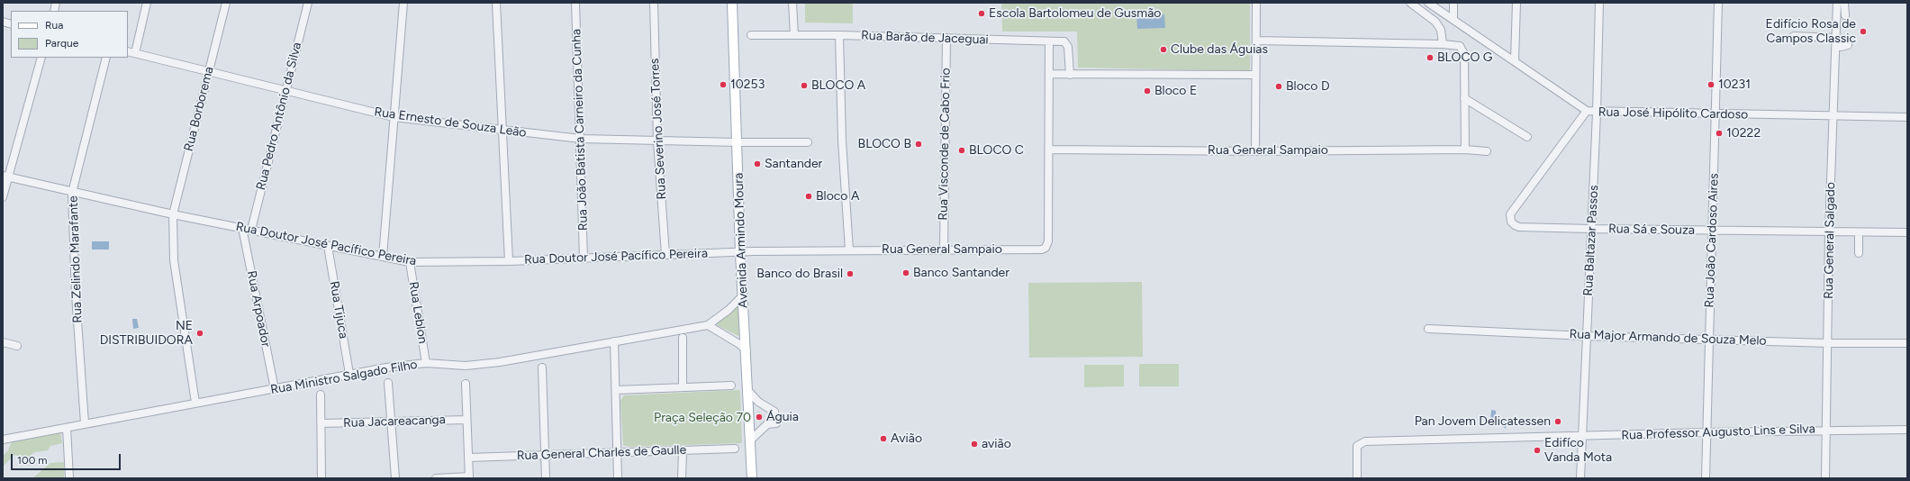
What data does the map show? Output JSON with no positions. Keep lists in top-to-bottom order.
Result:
{
  "streets": {
    "main road": ["Avenida Armindo Moura"],
    "street": [
      "Rua Barão de Jaceguai",
      "Rua Borborema",
      "Rua José Hipólito Cardoso",
      "Rua Pedro Antônio da Silva",
      "Rua Ernesto de Souza Leão",
      "Rua Severino José Torres",
      "Rua João Batista Carneiro da Cunha",
      "Rua Visconde de Cabo Frio",
      "Rua General Sampaio",
      "Rua Sá e Souza",
      "Rua Baltazar Passos",
      "Rua João Cardoso Aires",
      "Rua General Salgado",
      "Rua Doutor José Pacífico Pereira",
      "Rua Zelindo Marafante",
      "Rua Arpoador",
      "Rua Tijuca",
      "Rua Leblon",
      "Rua Major Armando de Souza Melo",
      "Rua Ministro Salgado Filho",
      "Rua Jacareacanga",
      "Rua Professor Augusto Lins e Silva",
      "Rua General Charles de Gaulle"
    ]
  },
  "crossings": [
    ["Rua Barão de Jaceguai", "Rua Visconde de Cabo Frio"],
    ["Rua Barão de Jaceguai", "Rua General Sampaio"],
    ["Rua Borborema", "Rua Ernesto de Souza Leão"],
    ["Rua Borborema", "Rua Doutor José Pacífico Pereira"],
    ["Rua Borborema", "Rua Ministro Salgado Filho"],
    ["Rua José Hipólito Cardoso", "Rua Sá e Souza"],
    ["Rua José Hipólito Cardoso", "Rua Baltazar Passos"],
    ["Rua José Hipólito Cardoso", "Rua João Cardoso Aires"],
    ["Rua José Hipólito Cardoso", "Rua General Salgado"],
    ["Rua Pedro Antônio da Silva", "Rua Ernesto de Souza Leão"],
    ["Rua Pedro Antônio da Silva", "Rua Doutor José Pacífico Pereira"],
    ["Rua Ernesto de Souza Leão", "Rua Severino José Torres"],
    ["Rua Ernesto de Souza Leão", "Rua João Batista Carneiro da Cunha"],
    ["Rua Ernesto de Souza Leão", "Avenida Armindo Moura"],
    ["Rua Severino José Torres", "Rua Doutor José Pacífico Pereira"],
    ["Rua João Batista Carneiro da Cunha", "Rua Doutor José Pacífico Pereira"],
    ["Rua Visconde de Cabo Frio", "Rua General Sampaio"],
    ["Rua General Sampaio", "Avenida Armindo Moura"],
    ["Rua General Sampaio", "Rua Doutor José Pacífico Pereira"],
    ["Rua Sá e Souza", "Rua Baltazar Passos"],
    ["Rua Sá e Souza", "Rua João Cardoso Aires"],
    ["Rua Sá e Souza", "Rua General Salgado"],
    ["Avenida Armindo Moura", "Rua Doutor José Pacífico Pereira"],
    ["Avenida Armindo Moura", "Rua Ministro Salgado Filho"],
    ["Rua Baltazar Passos", "Rua Major Armando de Souza Melo"],
    ["Rua Baltazar Passos", "Rua Professor Augusto Lins e Silva"],
    ["Rua João Cardoso Aires", "Rua Major Armando de Souza Melo"],
    ["Rua João Cardoso Aires", "Rua Professor Augusto Lins e Silva"],
    ["Rua General Salgado", "Rua Major Armando de Souza Melo"],
    ["Rua General Salgado", "Rua Professor Augusto Lins e Silva"],
    ["Rua Doutor José Pacífico Pereira", "Rua Zelindo Marafante"],
    ["Rua Doutor José Pacífico Pereira", "Rua Arpoador"],
    ["Rua Doutor José Pacífico Pereira", "Rua Tijuca"],
    ["Rua Doutor José Pacífico Pereira", "Rua Leblon"],
    ["Rua Zelindo Marafante", "Rua Ministro Salgado Filho"],
    ["Rua Arpoador", "Rua Ministro Salgado Filho"],
    ["Rua Tijuca", "Rua Ministro Salgado Filho"],
    ["Rua Leblon", "Rua Ministro Salgado Filho"]
  ],
  "parks": ["Praça Seleção 70"],
  "places": [
    "Escola Bartolomeu de Gusmão",
    "Edifício Rosa de Campos Classic",
    "Clube das Águias",
    "BLOCO G",
    "10253",
    "10231",
    "BLOCO A",
    "Bloco D",
    "Bloco E",
    "10222",
    "BLOCO B",
    "BLOCO C",
    "Santander",
    "Bloco A",
    "Banco Santander",
    "Banco do Brasil",
    "NE DISTRIBUIDORA",
    "Águia",
    "Pan Jovem Delicatessen",
    "Avião",
    "avião",
    "Edifíco Vanda Mota"
  ],
  "legend": ["Rua", "Parque"],
  "scale_bar": "100 m"
}
